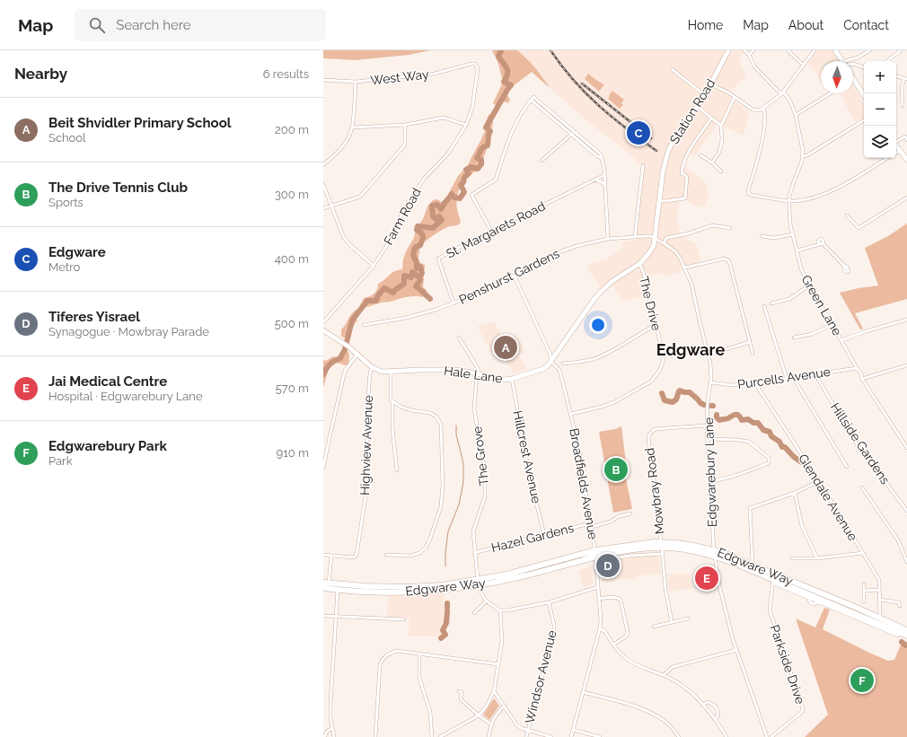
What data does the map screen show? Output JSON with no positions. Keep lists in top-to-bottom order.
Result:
{
  "streets": {
    "highway": ["Edgware Way"],
    "main road": ["Station Road", "Hale Lane"],
    "street": [
      "West Way",
      "Farm Road",
      "St. Margarets Road",
      "Penshurst Gardens",
      "The Drive",
      "Green Lane",
      "Purcells Avenue",
      "Hillside Gardens",
      "Highview Avenue",
      "The Grove",
      "Hillcrest Avenue",
      "Edgwarebury Lane",
      "Broadfields Avenue",
      "Mowbray Road",
      "Glendale Avenue",
      "Hazel Gardens",
      "Parkside Drive",
      "Windsor Avenue"
    ]
  },
  "crossings": [
    ["West Way", "Farm Road"],
    ["Station Road", "Penshurst Gardens"],
    ["Station Road", "Hale Lane"],
    ["Station Road", "Edgwarebury Lane"],
    ["St. Margarets Road", "Penshurst Gardens"],
    ["Penshurst Gardens", "Hale Lane"],
    ["Penshurst Gardens", "Edgwarebury Lane"],
    ["Penshurst Gardens", "Broadfields Avenue"],
    ["The Drive", "Hale Lane"],
    ["The Drive", "Broadfields Avenue"],
    ["Green Lane", "Purcells Avenue"],
    ["Hale Lane", "Highview Avenue"],
    ["Hale Lane", "The Grove"],
    ["Hale Lane", "Hillcrest Avenue"],
    ["Hale Lane", "Edgwarebury Lane"],
    ["Hale Lane", "Broadfields Avenue"],
    ["Purcells Avenue", "Hillside Gardens"],
    ["Purcells Avenue", "Edgwarebury Lane"],
    ["Purcells Avenue", "Glendale Avenue"],
    ["The Grove", "Hazel Gardens"],
    ["The Grove", "Edgware Way"],
    ["Hillcrest Avenue", "Hazel Gardens"],
    ["Edgwarebury Lane", "Mowbray Road"],
    ["Edgwarebury Lane", "Edgware Way"],
    ["Broadfields Avenue", "Hazel Gardens"],
    ["Broadfields Avenue", "Edgware Way"],
    ["Mowbray Road", "Edgware Way"],
    ["Glendale Avenue", "Edgware Way"],
    ["Edgware Way", "Parkside Drive"]
  ],
  "districts": ["Edgware"],
  "north": "bottom",
  "page": {
    "header": "Map",
    "search": "Search here",
    "nav": [
      "Home",
      "Map",
      "About",
      "Contact"
    ],
    "heading": ["Nearby", "6 results"],
    "map_buttons": ["+", "−"],
    "list": [
      {
        "mark": "A",
        "name": "Beit Shvidler Primary School",
        "note": "School",
        "value": "200 m"
      },
      {
        "mark": "B",
        "name": "The Drive Tennis Club",
        "note": "Sports",
        "value": "300 m"
      },
      {
        "mark": "C",
        "name": "Edgware",
        "note": "Metro",
        "value": "400 m"
      },
      {
        "mark": "D",
        "name": "Tiferes Yisrael",
        "note": "Synagogue · Mowbray Parade",
        "value": "500 m"
      },
      {
        "mark": "E",
        "name": "Jai Medical Centre",
        "note": "Hospital · Edgwarebury Lane",
        "value": "570 m"
      },
      {
        "mark": "F",
        "name": "Edgwarebury Park",
        "note": "Park",
        "value": "910 m"
      }
    ],
    "pins": [
      "C",
      "A",
      "B",
      "D",
      "E",
      "F"
    ]
  }
}
